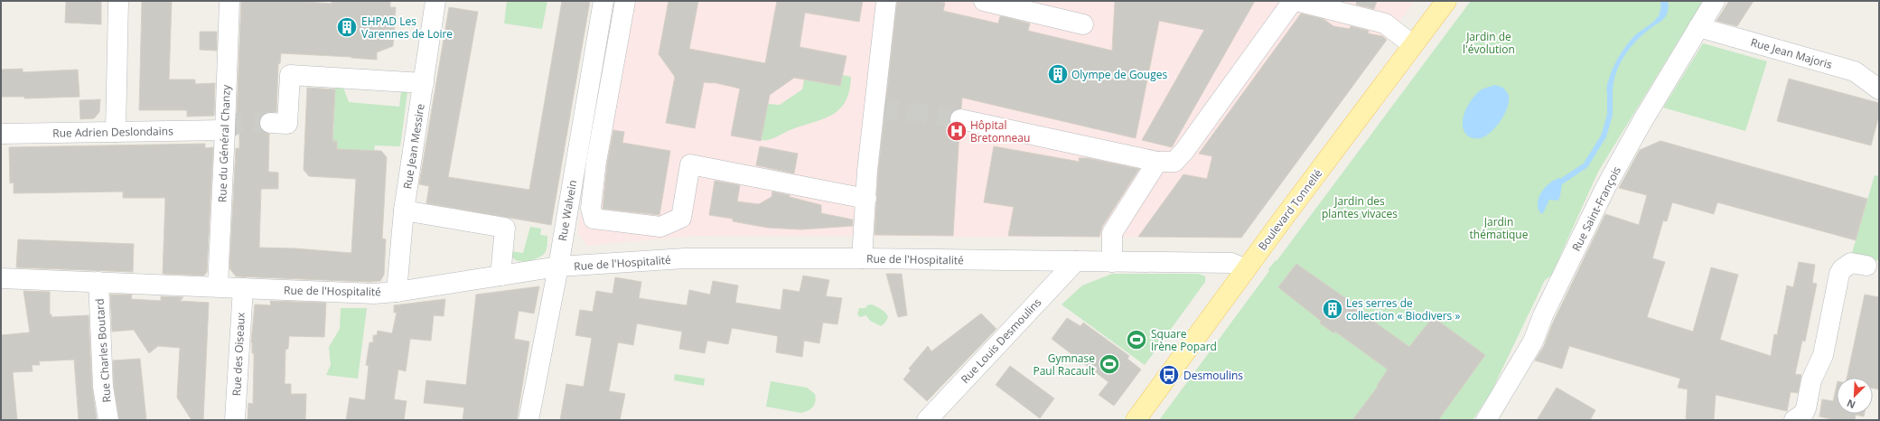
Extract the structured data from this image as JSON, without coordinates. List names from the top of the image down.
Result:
{
  "streets": {
    "main road": ["Boulevard Tonnellé"],
    "street": [
      "Rue Jean Majoris",
      "Rue Adrien Deslondains",
      "Rue du Général Chanzy",
      "Rue Jean Messire",
      "Rue Saint-François",
      "Rue Walvein",
      "Rue de l'Hospitalité",
      "Rue Louis Desmoulins",
      "Rue Charles Boutard",
      "Rue des Oiseaux"
    ]
  },
  "crossings": [
    ["Rue Jean Majoris", "Rue Saint-François"],
    ["Rue Adrien Deslondains", "Rue du Général Chanzy"],
    ["Rue du Général Chanzy", "Rue de l'Hospitalité"],
    ["Rue Jean Messire", "Rue de l'Hospitalité"],
    ["Boulevard Tonnellé", "Rue de l'Hospitalité"],
    ["Rue Walvein", "Rue de l'Hospitalité"],
    ["Rue de l'Hospitalité", "Rue Louis Desmoulins"],
    ["Rue de l'Hospitalité", "Rue Charles Boutard"],
    ["Rue de l'Hospitalité", "Rue des Oiseaux"]
  ],
  "parks": ["Jardin de l'évolution", "Jardin des plantes vivaces", "Jardin thématique"],
  "places": {
    "building": ["EHPAD Les Varennes de Loire", "Olympe de Gouges", "Les serres de collection « Biodivers »"],
    "hospital": ["Hôpital Bretonneau"],
    "sports": ["Square Irène Popard", "Gymnase Paul Racault"],
    "bus stop": ["Desmoulins"]
  },
  "north": "bottom left"
}
